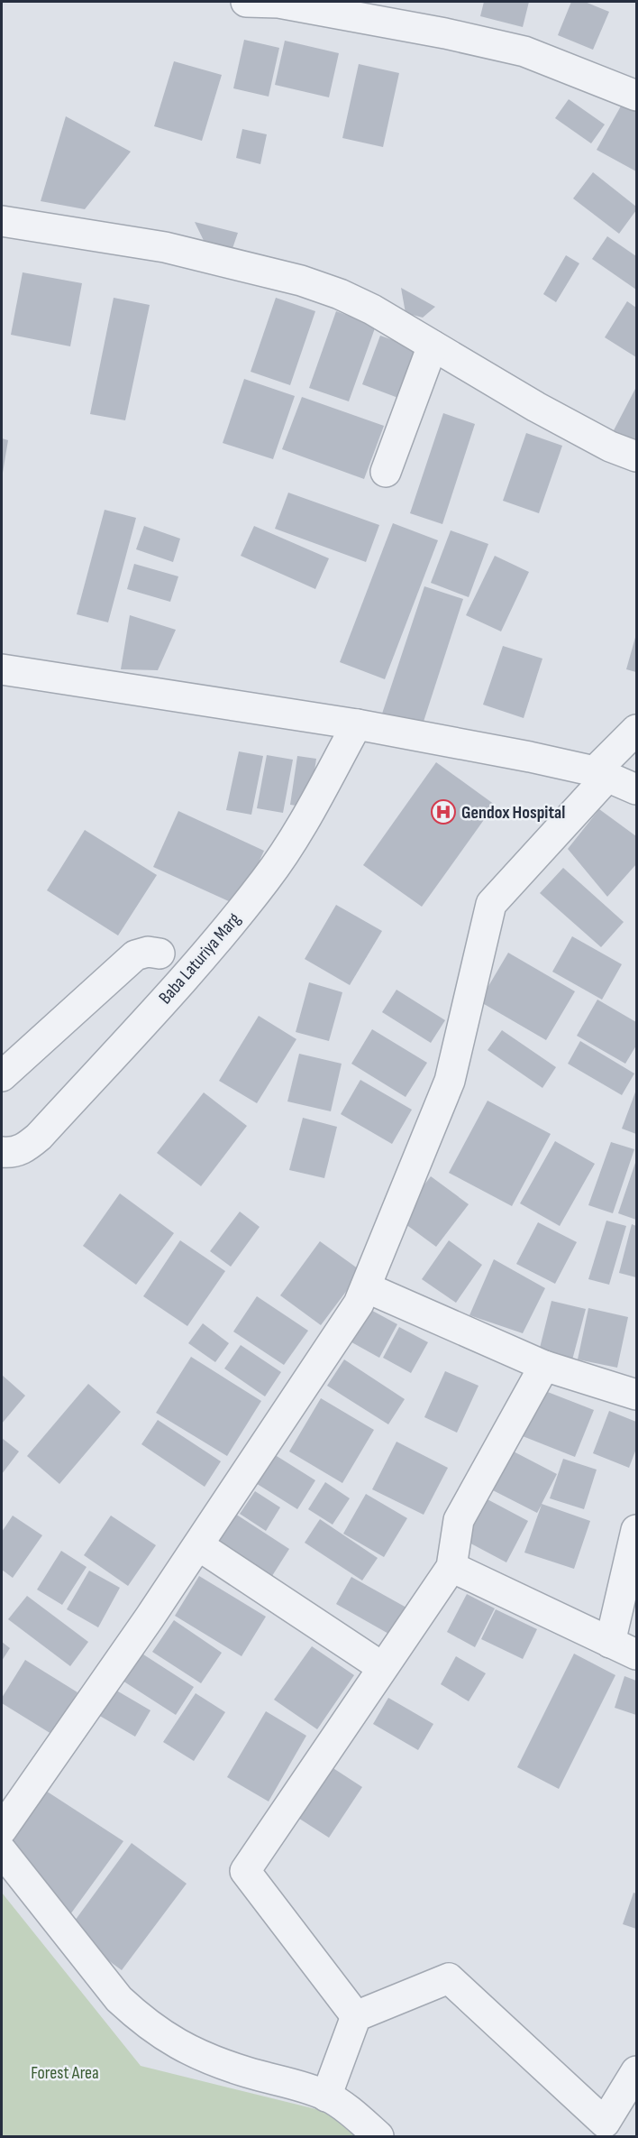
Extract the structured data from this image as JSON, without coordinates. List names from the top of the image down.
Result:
{
  "streets": {
    "street": ["Baba Laturiya Marg"]
  },
  "parks": ["Forest Area"],
  "places": {
    "hospital": ["Gendox Hospital"]
  }
}
